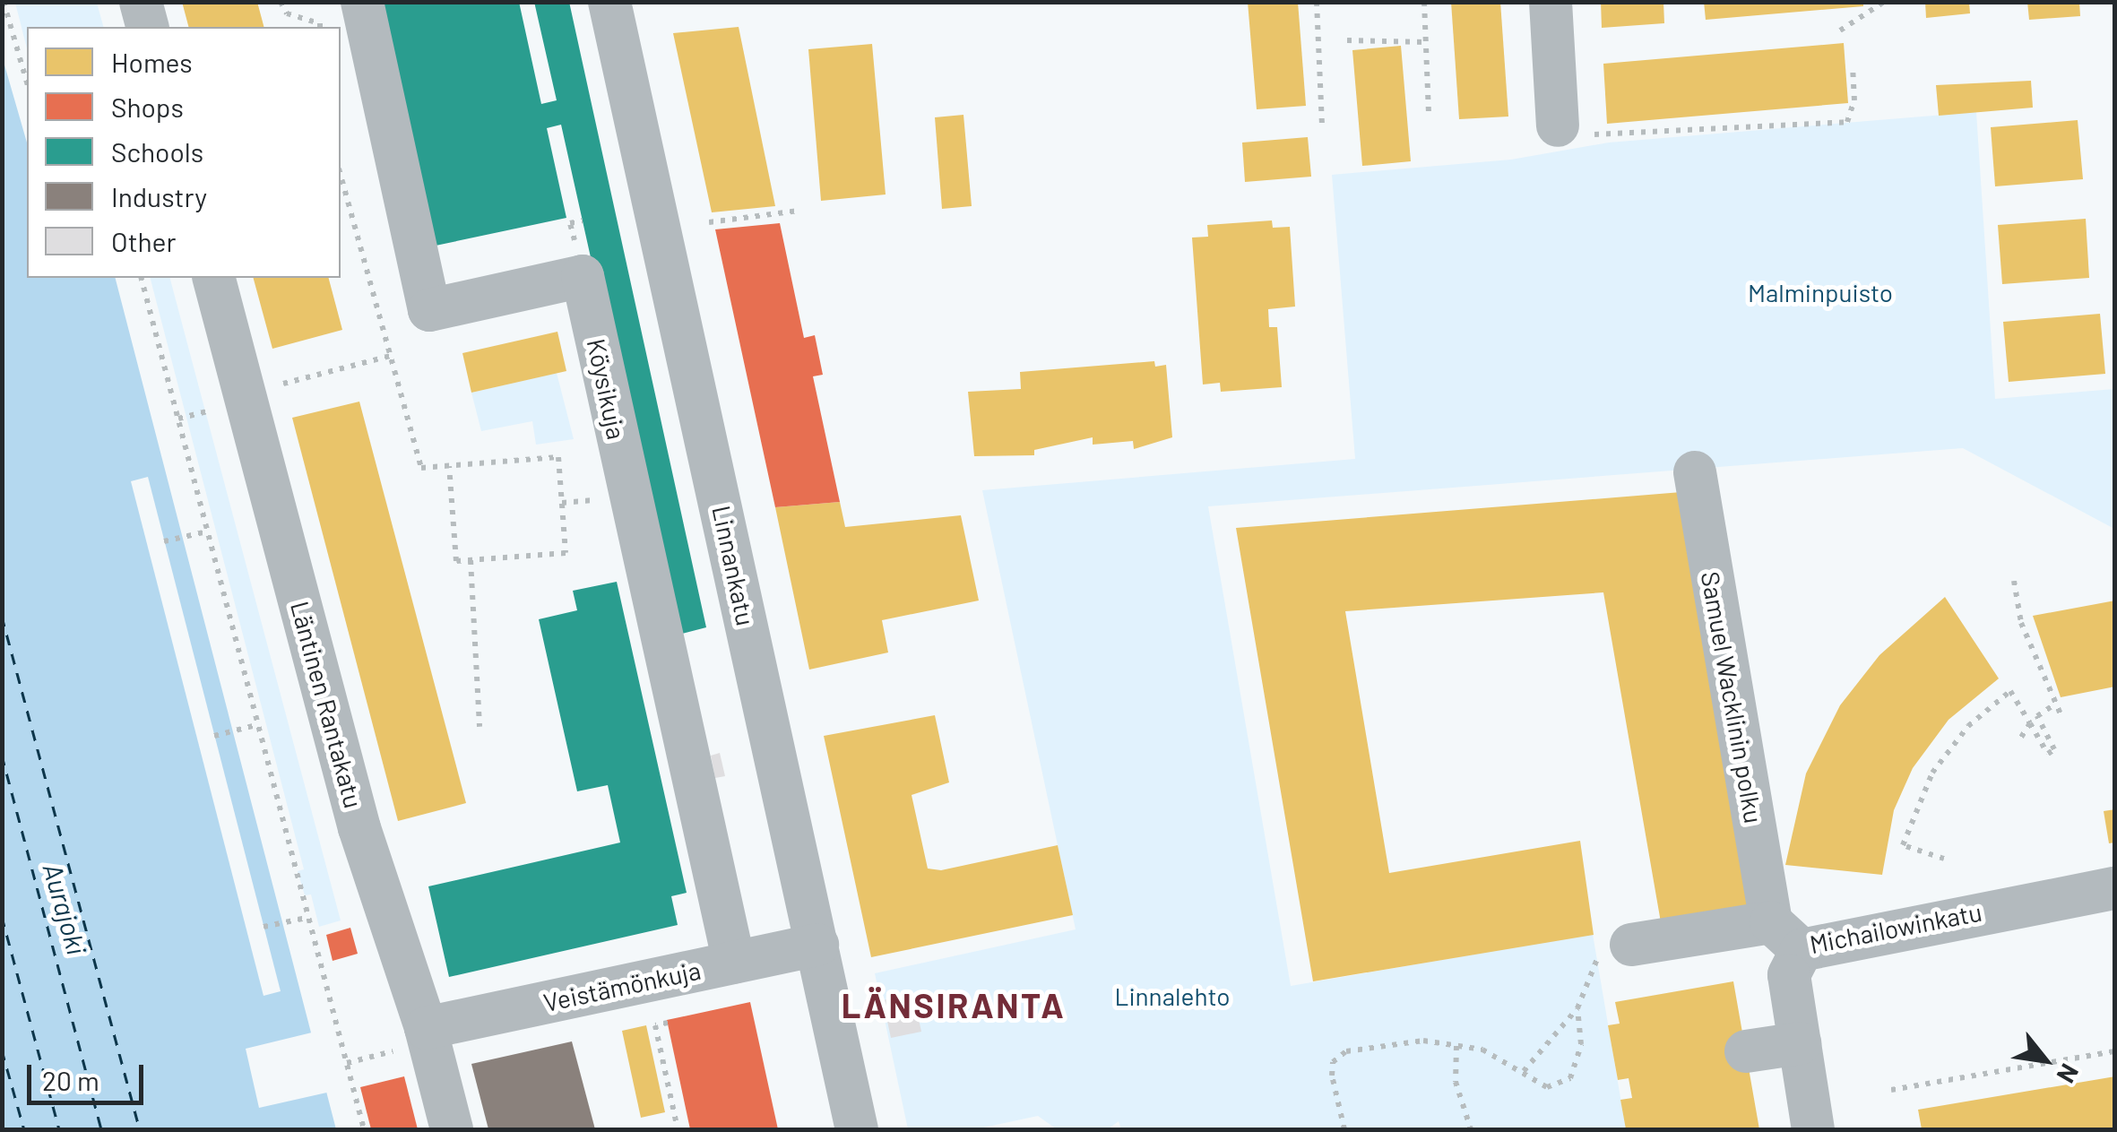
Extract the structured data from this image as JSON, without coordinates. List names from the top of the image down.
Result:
{
  "streets": {
    "street": [
      "Köysikuja",
      "Linnankatu",
      "Samuel Wacklinin polku",
      "Läntinen Rantakatu",
      "Michailowinkatu",
      "Veistämönkuja"
    ]
  },
  "crossings": [
    ["Köysikuja", "Veistämönkuja"],
    ["Linnankatu", "Veistämönkuja"],
    ["Samuel Wacklinin polku", "Michailowinkatu"],
    ["Läntinen Rantakatu", "Veistämönkuja"]
  ],
  "districts": ["LÄNSIRANTA"],
  "water": ["Aurajoki"],
  "parks": ["Malminpuisto", "Linnalehto"],
  "legend": [
    "Homes",
    "Shops",
    "Schools",
    "Industry",
    "Other"
  ],
  "scale_bar": "20 m",
  "north": "bottom right"
}
